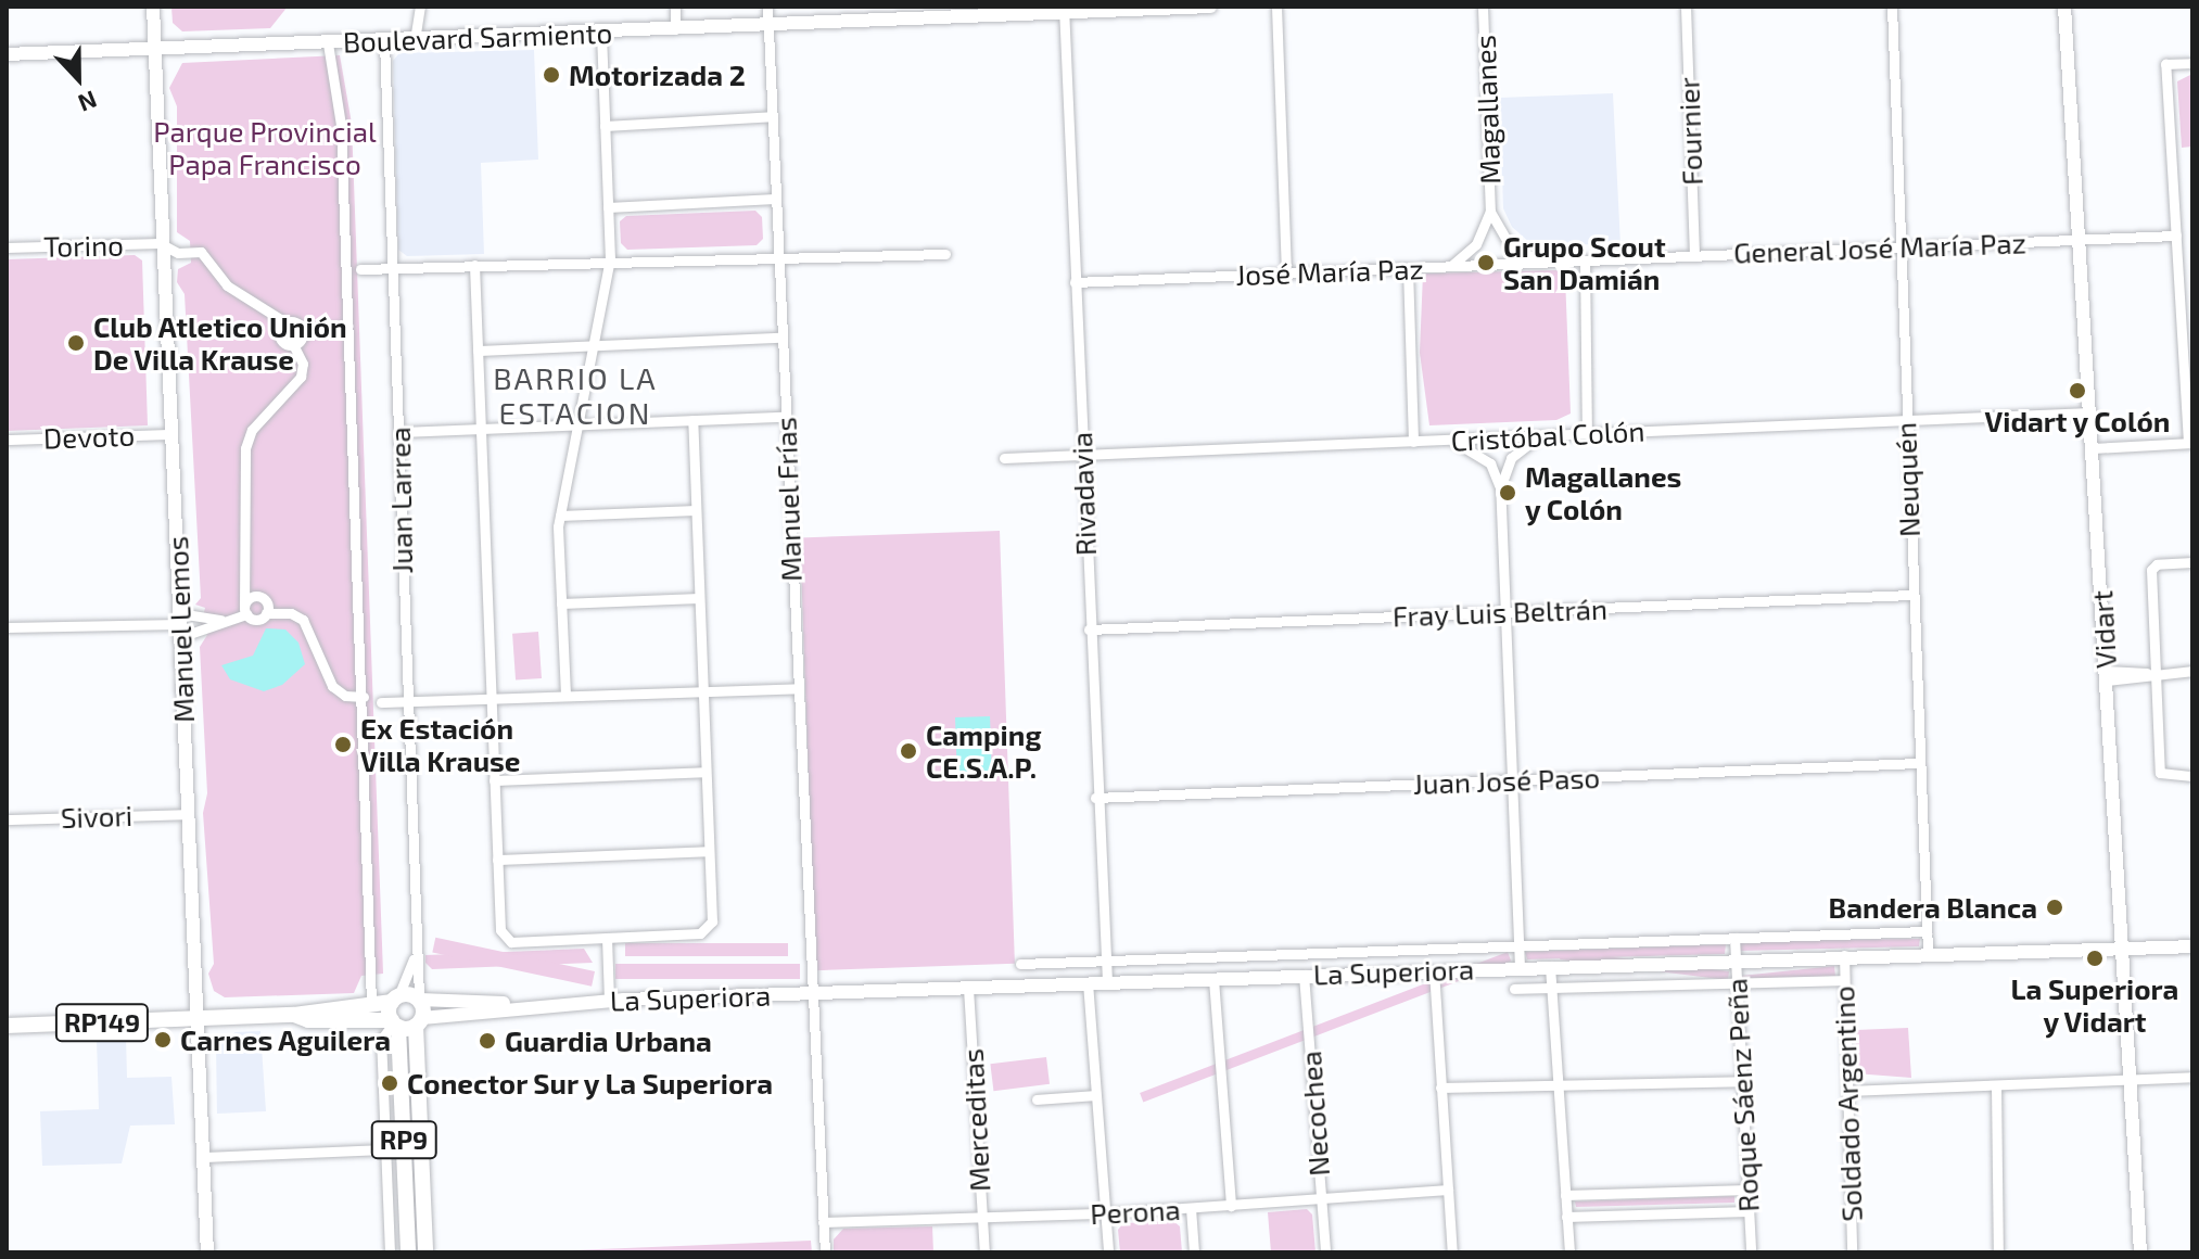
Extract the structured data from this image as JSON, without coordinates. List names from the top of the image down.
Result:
{
  "streets": {
    "main road": [
      "Boulevard Sarmiento",
      "Manuel Lemos",
      "Vidart",
      "La Superiora",
      "RP149",
      "RP9"
    ],
    "street": [
      "Magallanes",
      "Fournier",
      "Torino",
      "General José María Paz",
      "José María Paz",
      "Cristóbal Colón",
      "Devoto",
      "Neuquén",
      "Rivadavia",
      "Manuel Frías",
      "Juan Larrea",
      "Fray Luis Beltrán",
      "Juan José Paso",
      "Sivori",
      "Roque Sáenz Peña",
      "Soldado Argentino",
      "Necochea",
      "Merceditas",
      "Perona"
    ]
  },
  "crossings": [
    ["Boulevard Sarmiento", "Rivadavia"],
    ["Boulevard Sarmiento", "Manuel Frías"],
    ["Boulevard Sarmiento", "Juan Larrea"],
    ["Boulevard Sarmiento", "Manuel Lemos"],
    ["Fournier", "General José María Paz"],
    ["Torino", "Manuel Lemos"],
    ["General José María Paz", "José María Paz"],
    ["General José María Paz", "Neuquén"],
    ["General José María Paz", "Vidart"],
    ["José María Paz", "Rivadavia"],
    ["Cristóbal Colón", "Neuquén"],
    ["Cristóbal Colón", "Rivadavia"],
    ["Cristóbal Colón", "Vidart"],
    ["Devoto", "Manuel Lemos"],
    ["Neuquén", "Fray Luis Beltrán"],
    ["Neuquén", "Juan José Paso"],
    ["Neuquén", "La Superiora"],
    ["Rivadavia", "Fray Luis Beltrán"],
    ["Rivadavia", "Juan José Paso"],
    ["Rivadavia", "La Superiora"],
    ["Manuel Frías", "La Superiora"],
    ["Manuel Frías", "Perona"],
    ["Juan Larrea", "La Superiora"],
    ["Manuel Lemos", "Sivori"],
    ["Manuel Lemos", "La Superiora"],
    ["Vidart", "La Superiora"],
    ["La Superiora", "Roque Sáenz Peña"],
    ["La Superiora", "Soldado Argentino"],
    ["La Superiora", "Necochea"],
    ["La Superiora", "Merceditas"],
    ["La Superiora", "RP9"],
    ["Necochea", "Perona"],
    ["Merceditas", "Perona"]
  ],
  "districts": ["BARRIO LA ESTACION"],
  "parks": ["Parque Provincial Papa Francisco"],
  "places": [
    "Motorizada 2",
    "Grupo Scout San Damián",
    "Club Atletico Unión De Villa Krause",
    "Vidart y Colón",
    "Magallanes y Colón",
    "Ex Estación Villa Krause",
    "Camping CE.S.A.P.",
    "Bandera Blanca",
    "La Superiora y Vidart",
    "Carnes Aguilera",
    "Guardia Urbana",
    "Conector Sur y La Superiora"
  ],
  "north": "bottom"
}
